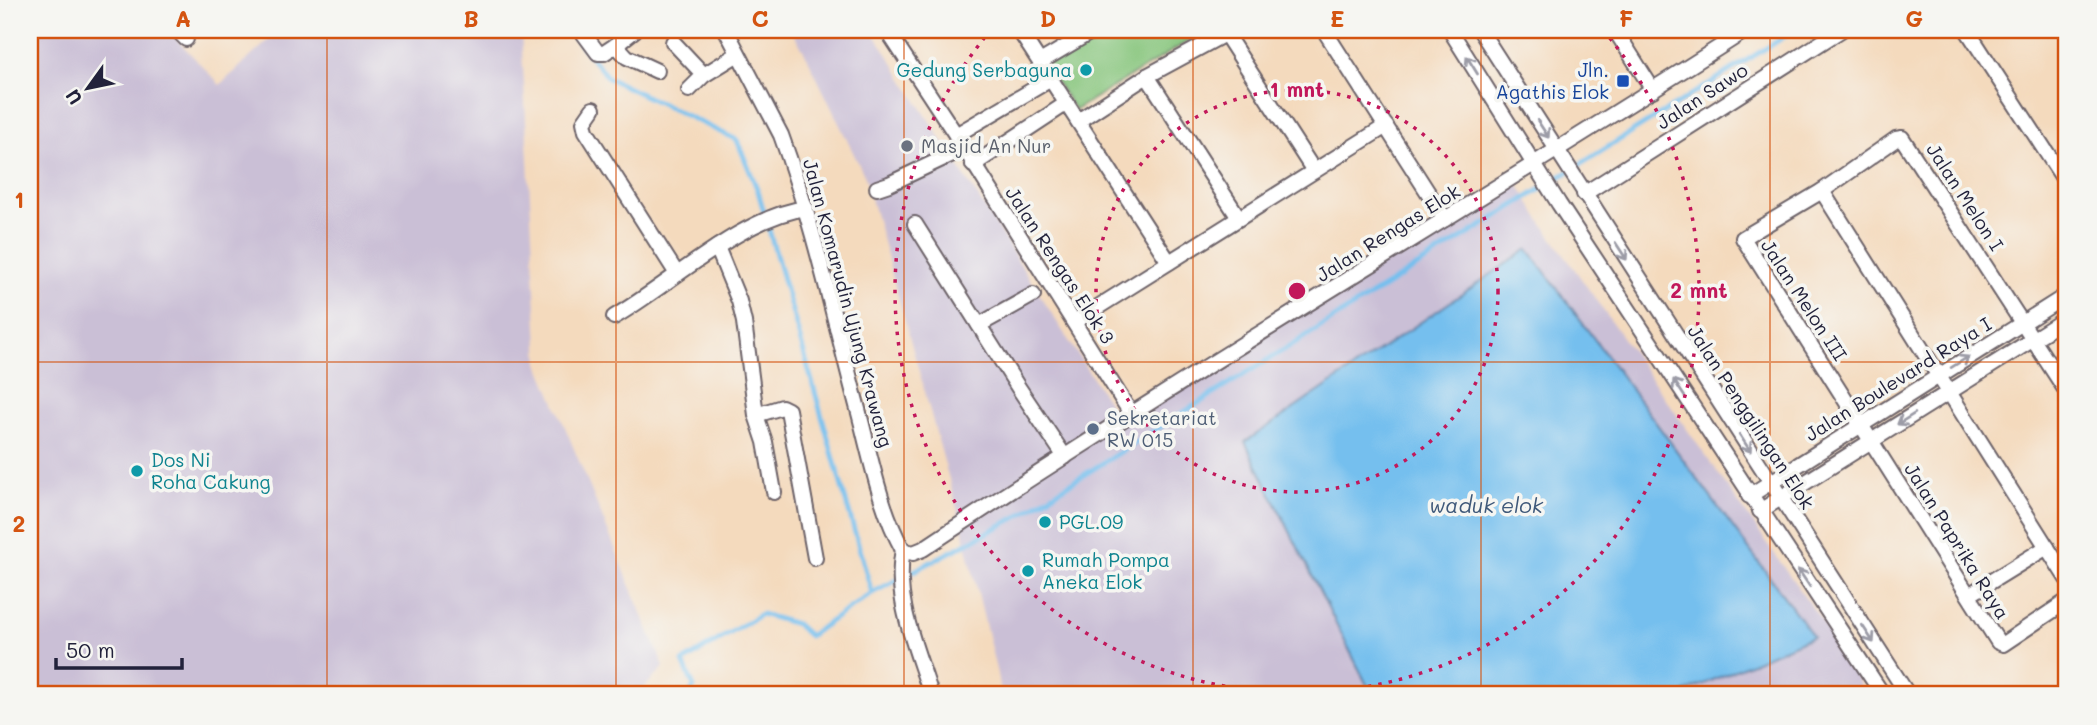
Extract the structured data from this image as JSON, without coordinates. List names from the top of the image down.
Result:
{
  "streets": {
    "street": [
      "Jalan Sawo",
      "Jalan Melon I",
      "Jalan Rengas Elok",
      "Jalan Rengas Elok 3",
      "Jalan Melon III",
      "Jalan Komarudin Ujung Krawang",
      "Jalan Boulevard Raya I",
      "Jalan Penggilingan Elok",
      "Jalan Paprika Raya"
    ]
  },
  "crossings": [
    ["Jalan Sawo", "Jalan Penggilingan Elok"],
    ["Jalan Melon I", "Jalan Melon III"],
    ["Jalan Melon I", "Jalan Boulevard Raya I"],
    ["Jalan Rengas Elok", "Jalan Rengas Elok 3"],
    ["Jalan Rengas Elok", "Jalan Komarudin Ujung Krawang"],
    ["Jalan Rengas Elok", "Jalan Penggilingan Elok"],
    ["Jalan Melon III", "Jalan Boulevard Raya I"],
    ["Jalan Melon III", "Jalan Paprika Raya"],
    ["Jalan Boulevard Raya I", "Jalan Penggilingan Elok"],
    ["Jalan Boulevard Raya I", "Jalan Paprika Raya"]
  ],
  "water": ["waduk elok"],
  "places": {
    "other": [
      "Gedung Serbaguna",
      "Masjid An Nur",
      "Sekretariat RW 015",
      "Dos Ni Roha Cakung",
      "PGL.09",
      "Rumah Pompa Aneka Elok"
    ],
    "transit": ["Jln. Agathis Elok"]
  },
  "scale_bar": "50 m",
  "north": "bottom left",
  "grid": {
    "columns": [
      "A",
      "B",
      "C",
      "D",
      "E",
      "F",
      "G"
    ],
    "rows": ["1", "2"]
  },
  "rings": ["1 mnt", "2 mnt"]
}
